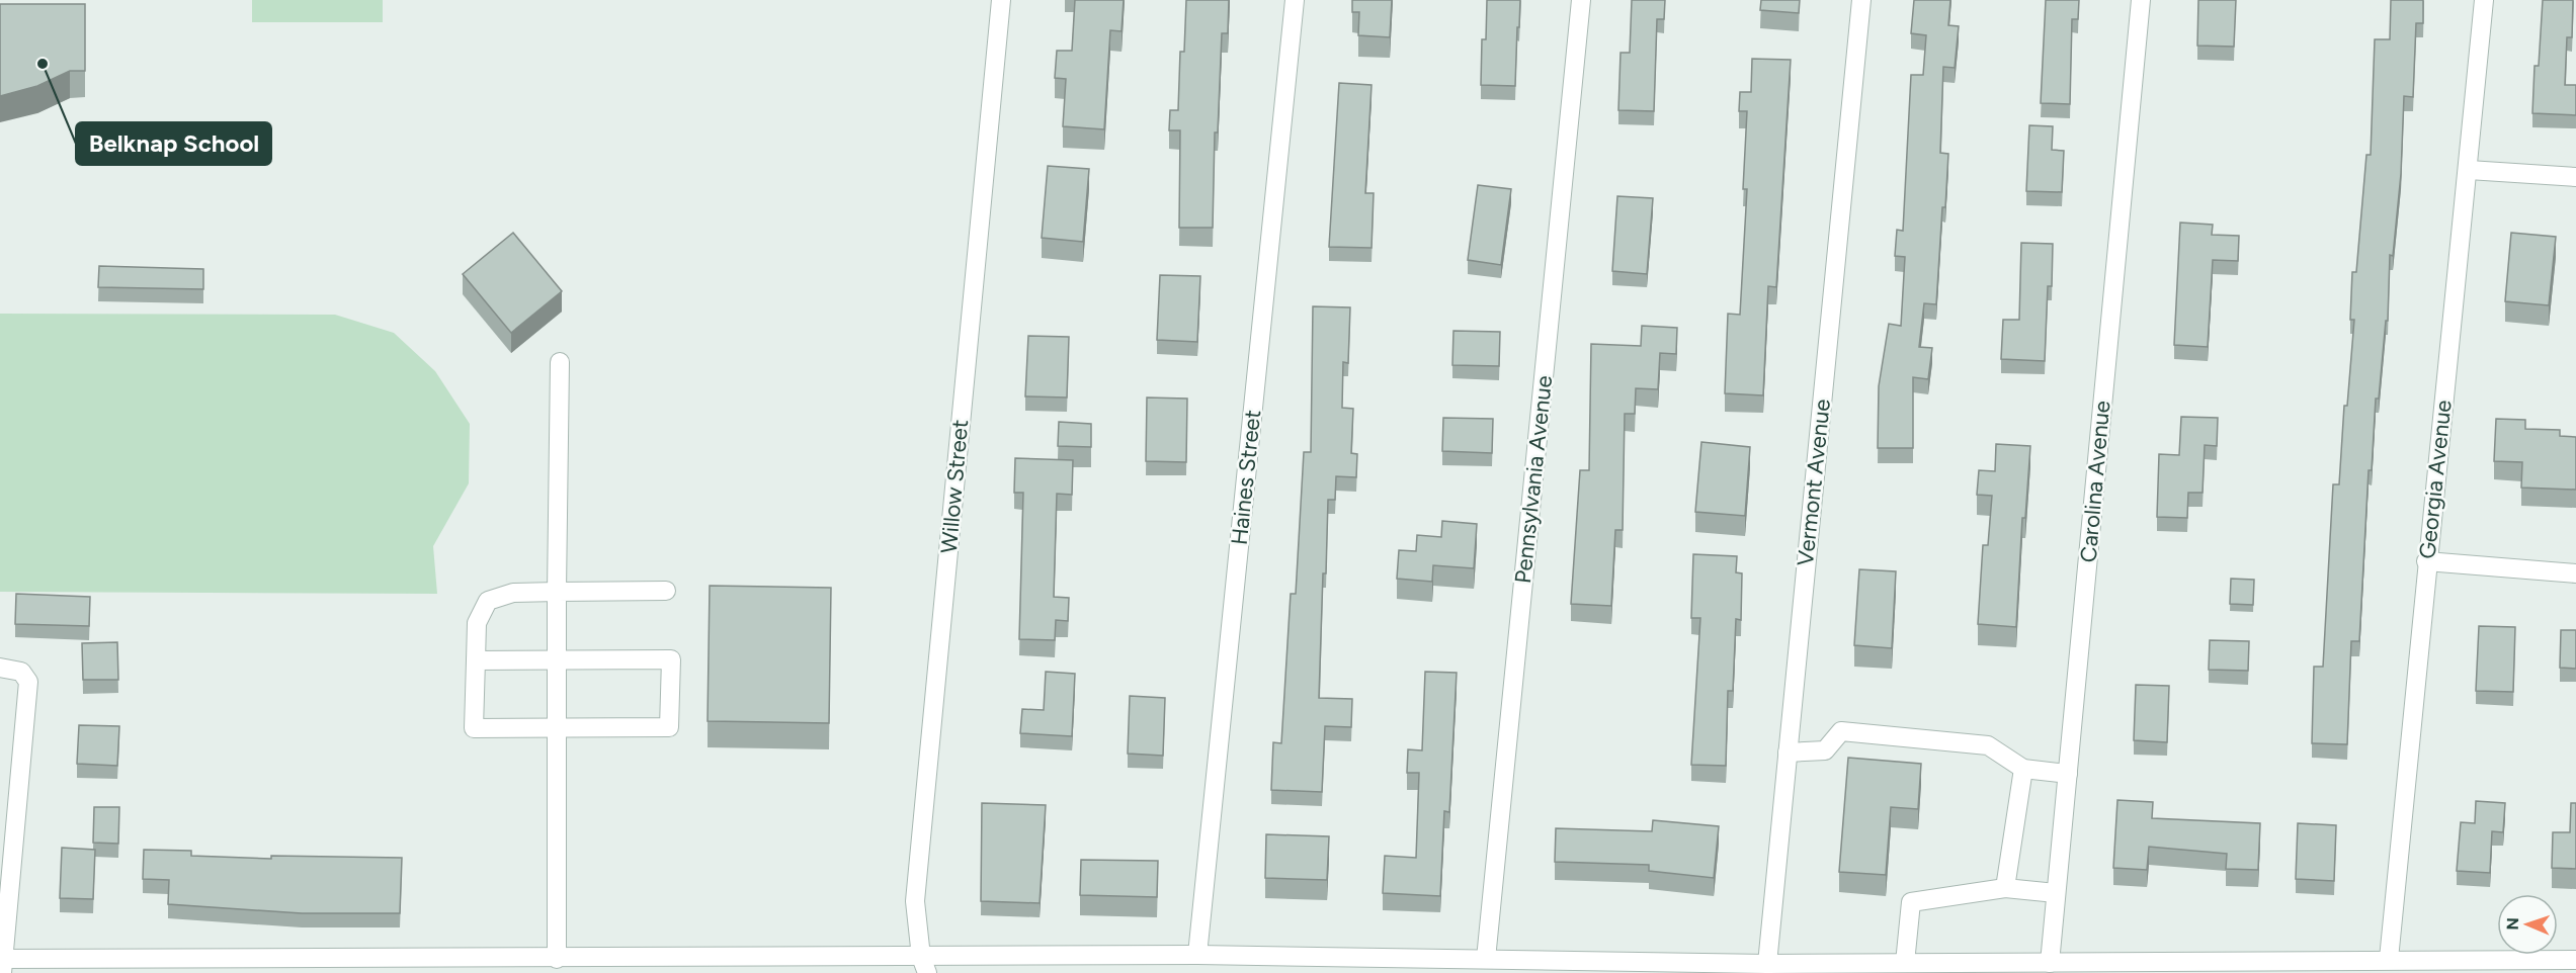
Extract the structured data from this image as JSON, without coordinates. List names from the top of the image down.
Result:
{
  "streets": {
    "street": [
      "Haines Street",
      "Pennsylvania Avenue",
      "Georgia Avenue",
      "Carolina Avenue",
      "Vermont Avenue",
      "Willow Street"
    ]
  },
  "places": ["Belknap School"],
  "north": "left"
}
